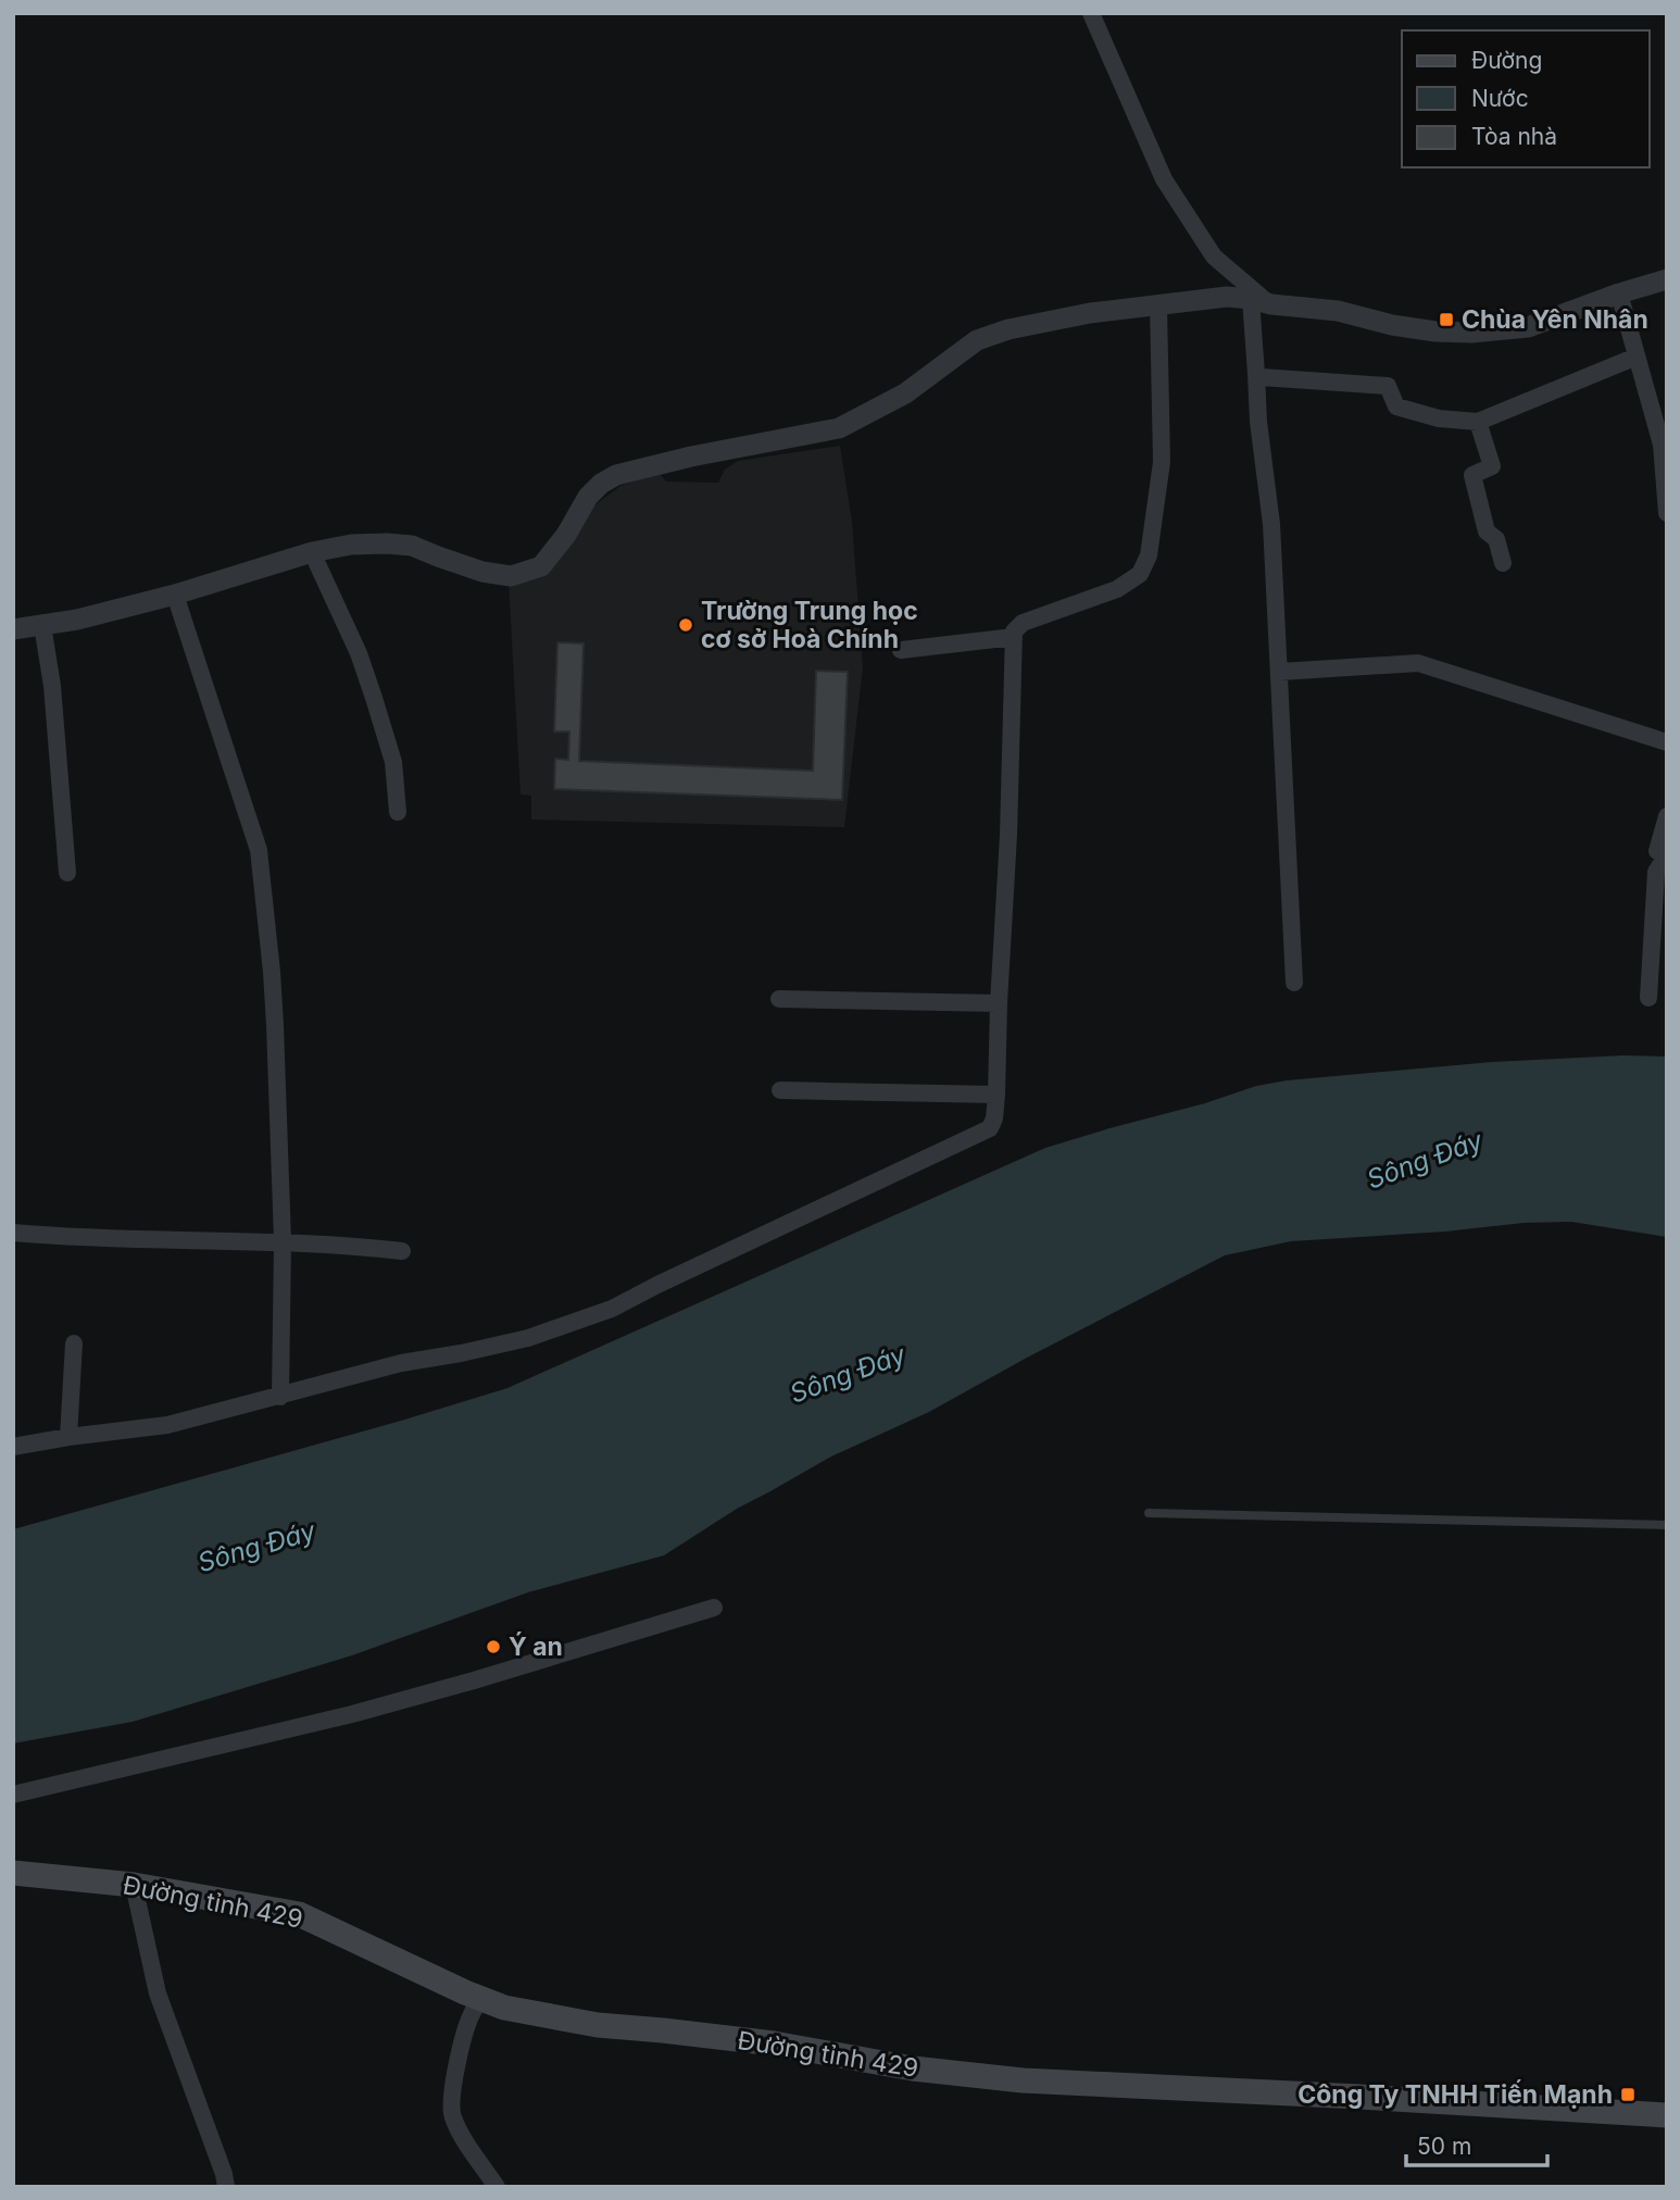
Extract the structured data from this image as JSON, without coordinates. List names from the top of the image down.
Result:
{
  "streets": {
    "main road": ["Đường tỉnh 429"]
  },
  "water": ["Sông Đáy"],
  "places": {
    "transit": ["Chùa Yên Nhân", "Công Ty TNHH Tiến Mạnh"],
    "other": ["Trường Trung học cơ sở Hoà Chính", "Ý an"]
  },
  "legend": ["Đường", "Nước", "Tòa nhà"],
  "scale_bar": "50 m"
}
